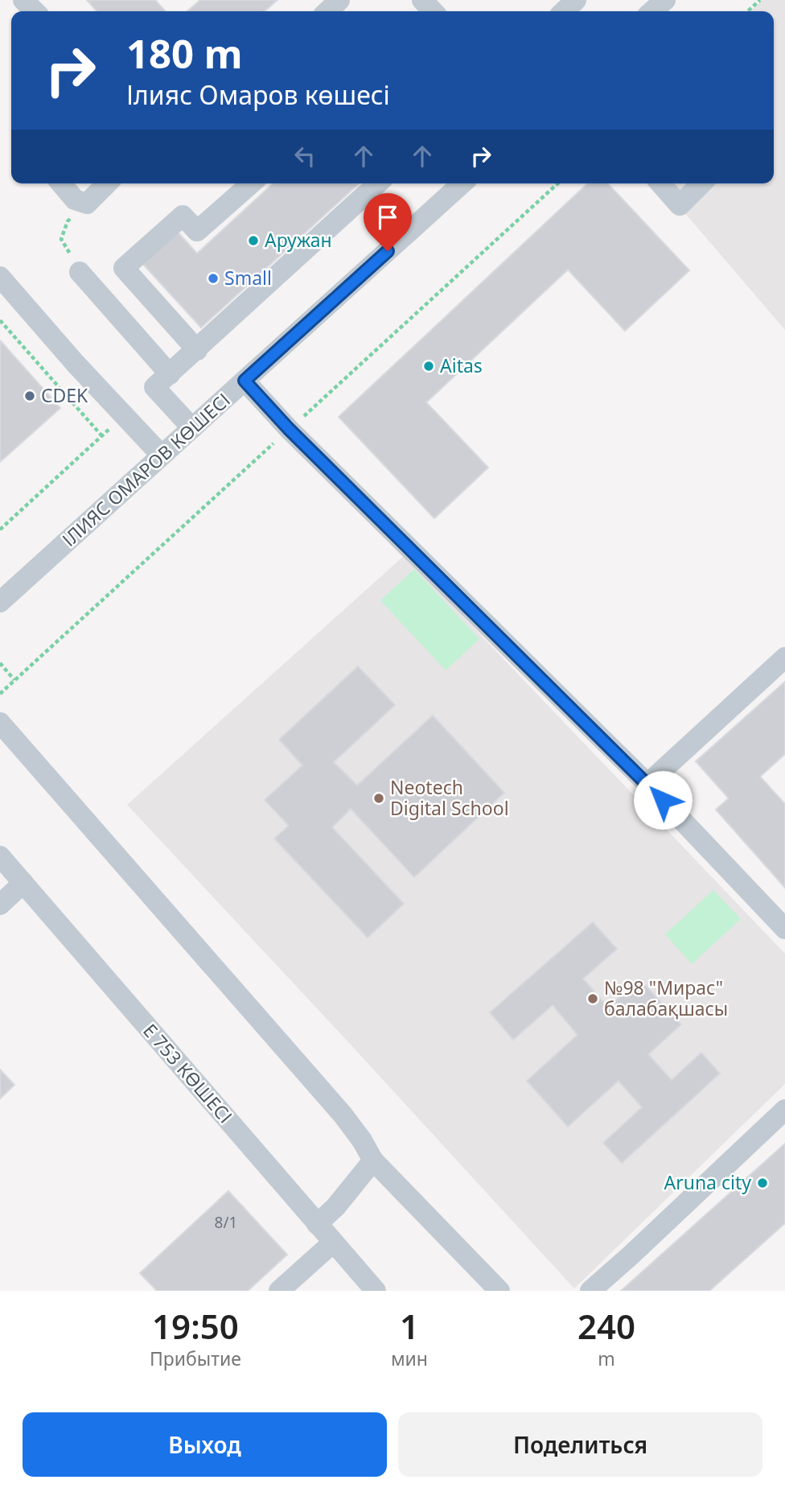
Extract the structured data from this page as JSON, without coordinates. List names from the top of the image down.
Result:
{
  "streets": {
    "street": ["ІЛИЯС ОМАРОВ КӨШЕСІ", "Е 753 КӨШЕСІ"]
  },
  "places": [
    "Аружан",
    "Small",
    "Aitas",
    "CDEK",
    "Neotech Digital School",
    "№98 \"Мирас\" балабақшасы",
    "Aruna city"
  ],
  "house_numbers": ["8/1"],
  "page": {
    "turn": ["180 m", "Ілияс Омаров көшесі"],
    "eta": [
      "19:50",
      "Прибытие",
      "1",
      "мин",
      "240",
      "m"
    ],
    "buttons": ["Выход", "Поделиться"]
  }
}
